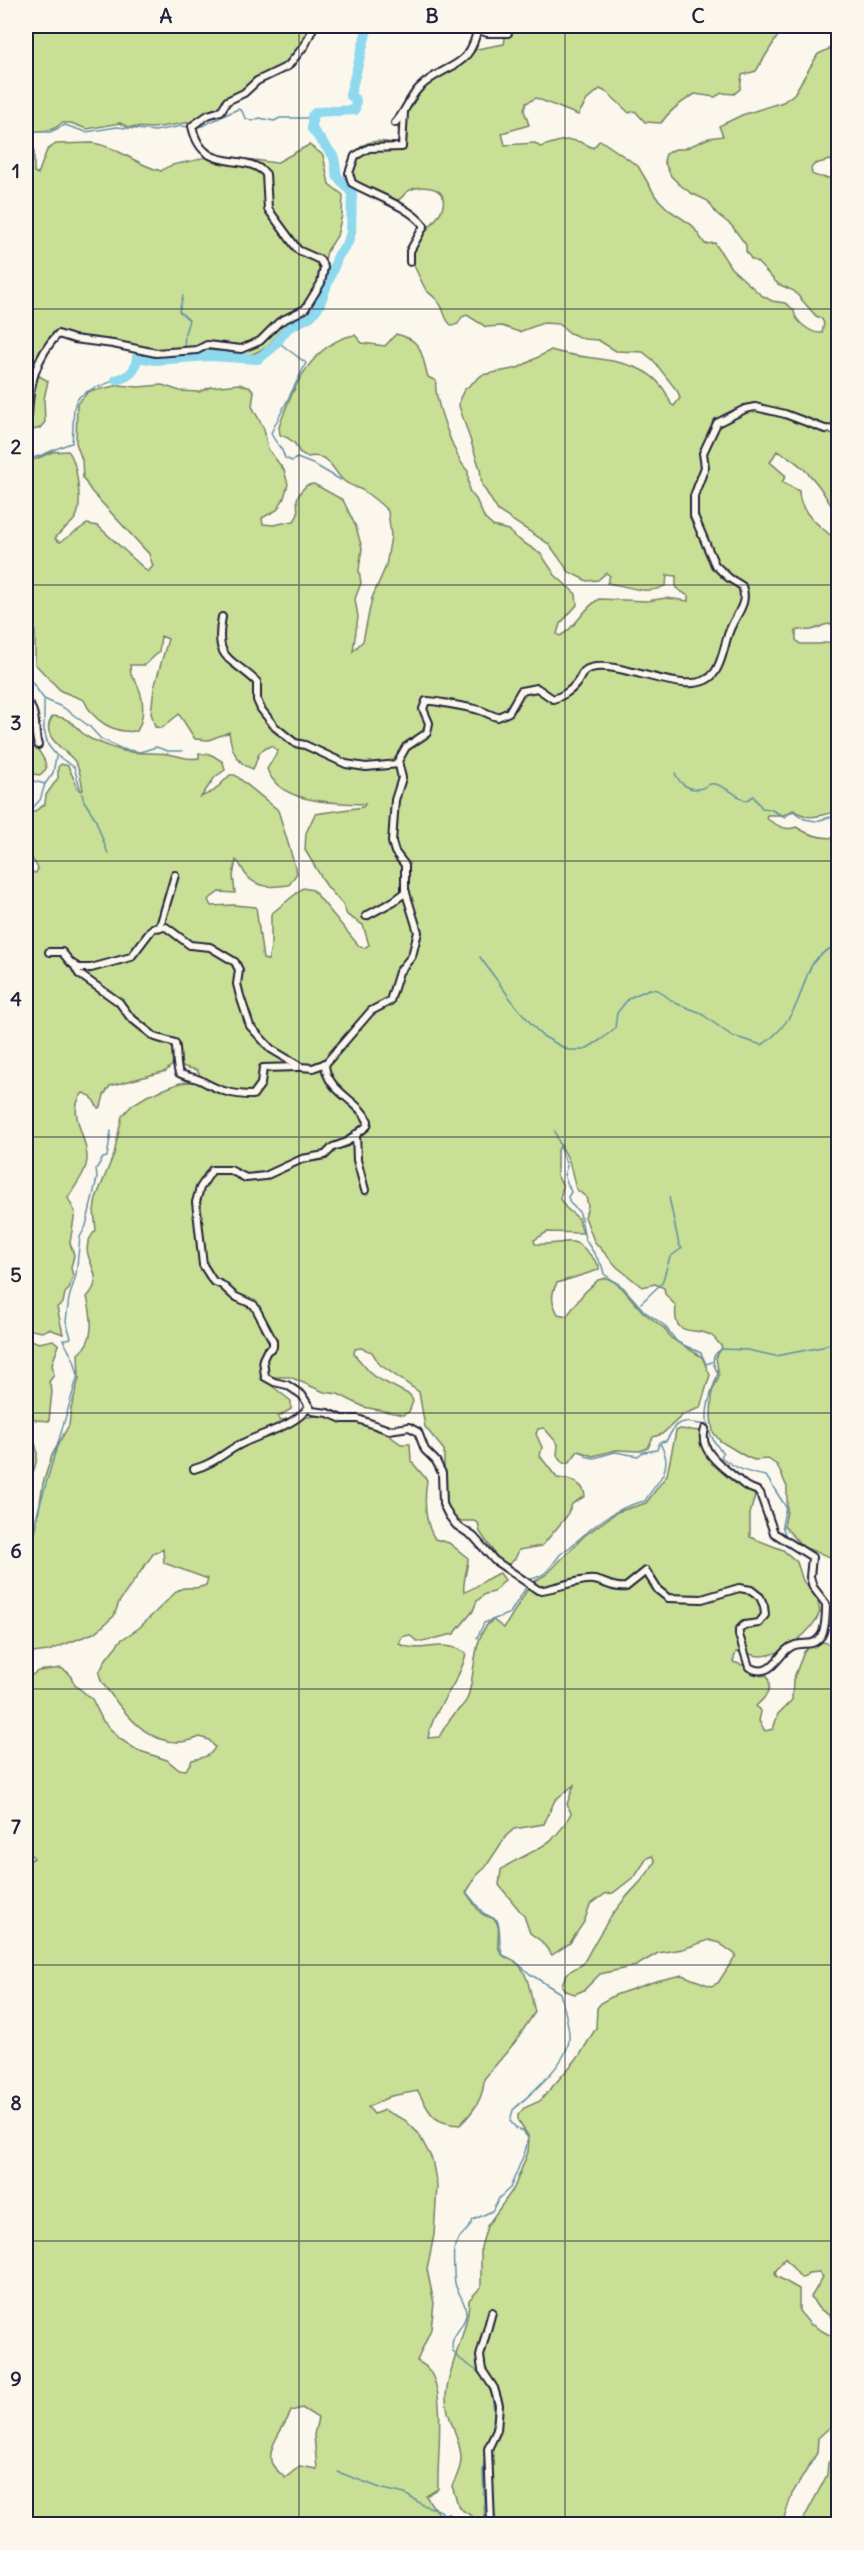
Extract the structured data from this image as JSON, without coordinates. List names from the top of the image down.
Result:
{
  "grid": {
    "columns": ["A", "B", "C"],
    "rows": [
      "1",
      "2",
      "3",
      "4",
      "5",
      "6",
      "7",
      "8",
      "9"
    ]
  }
}
